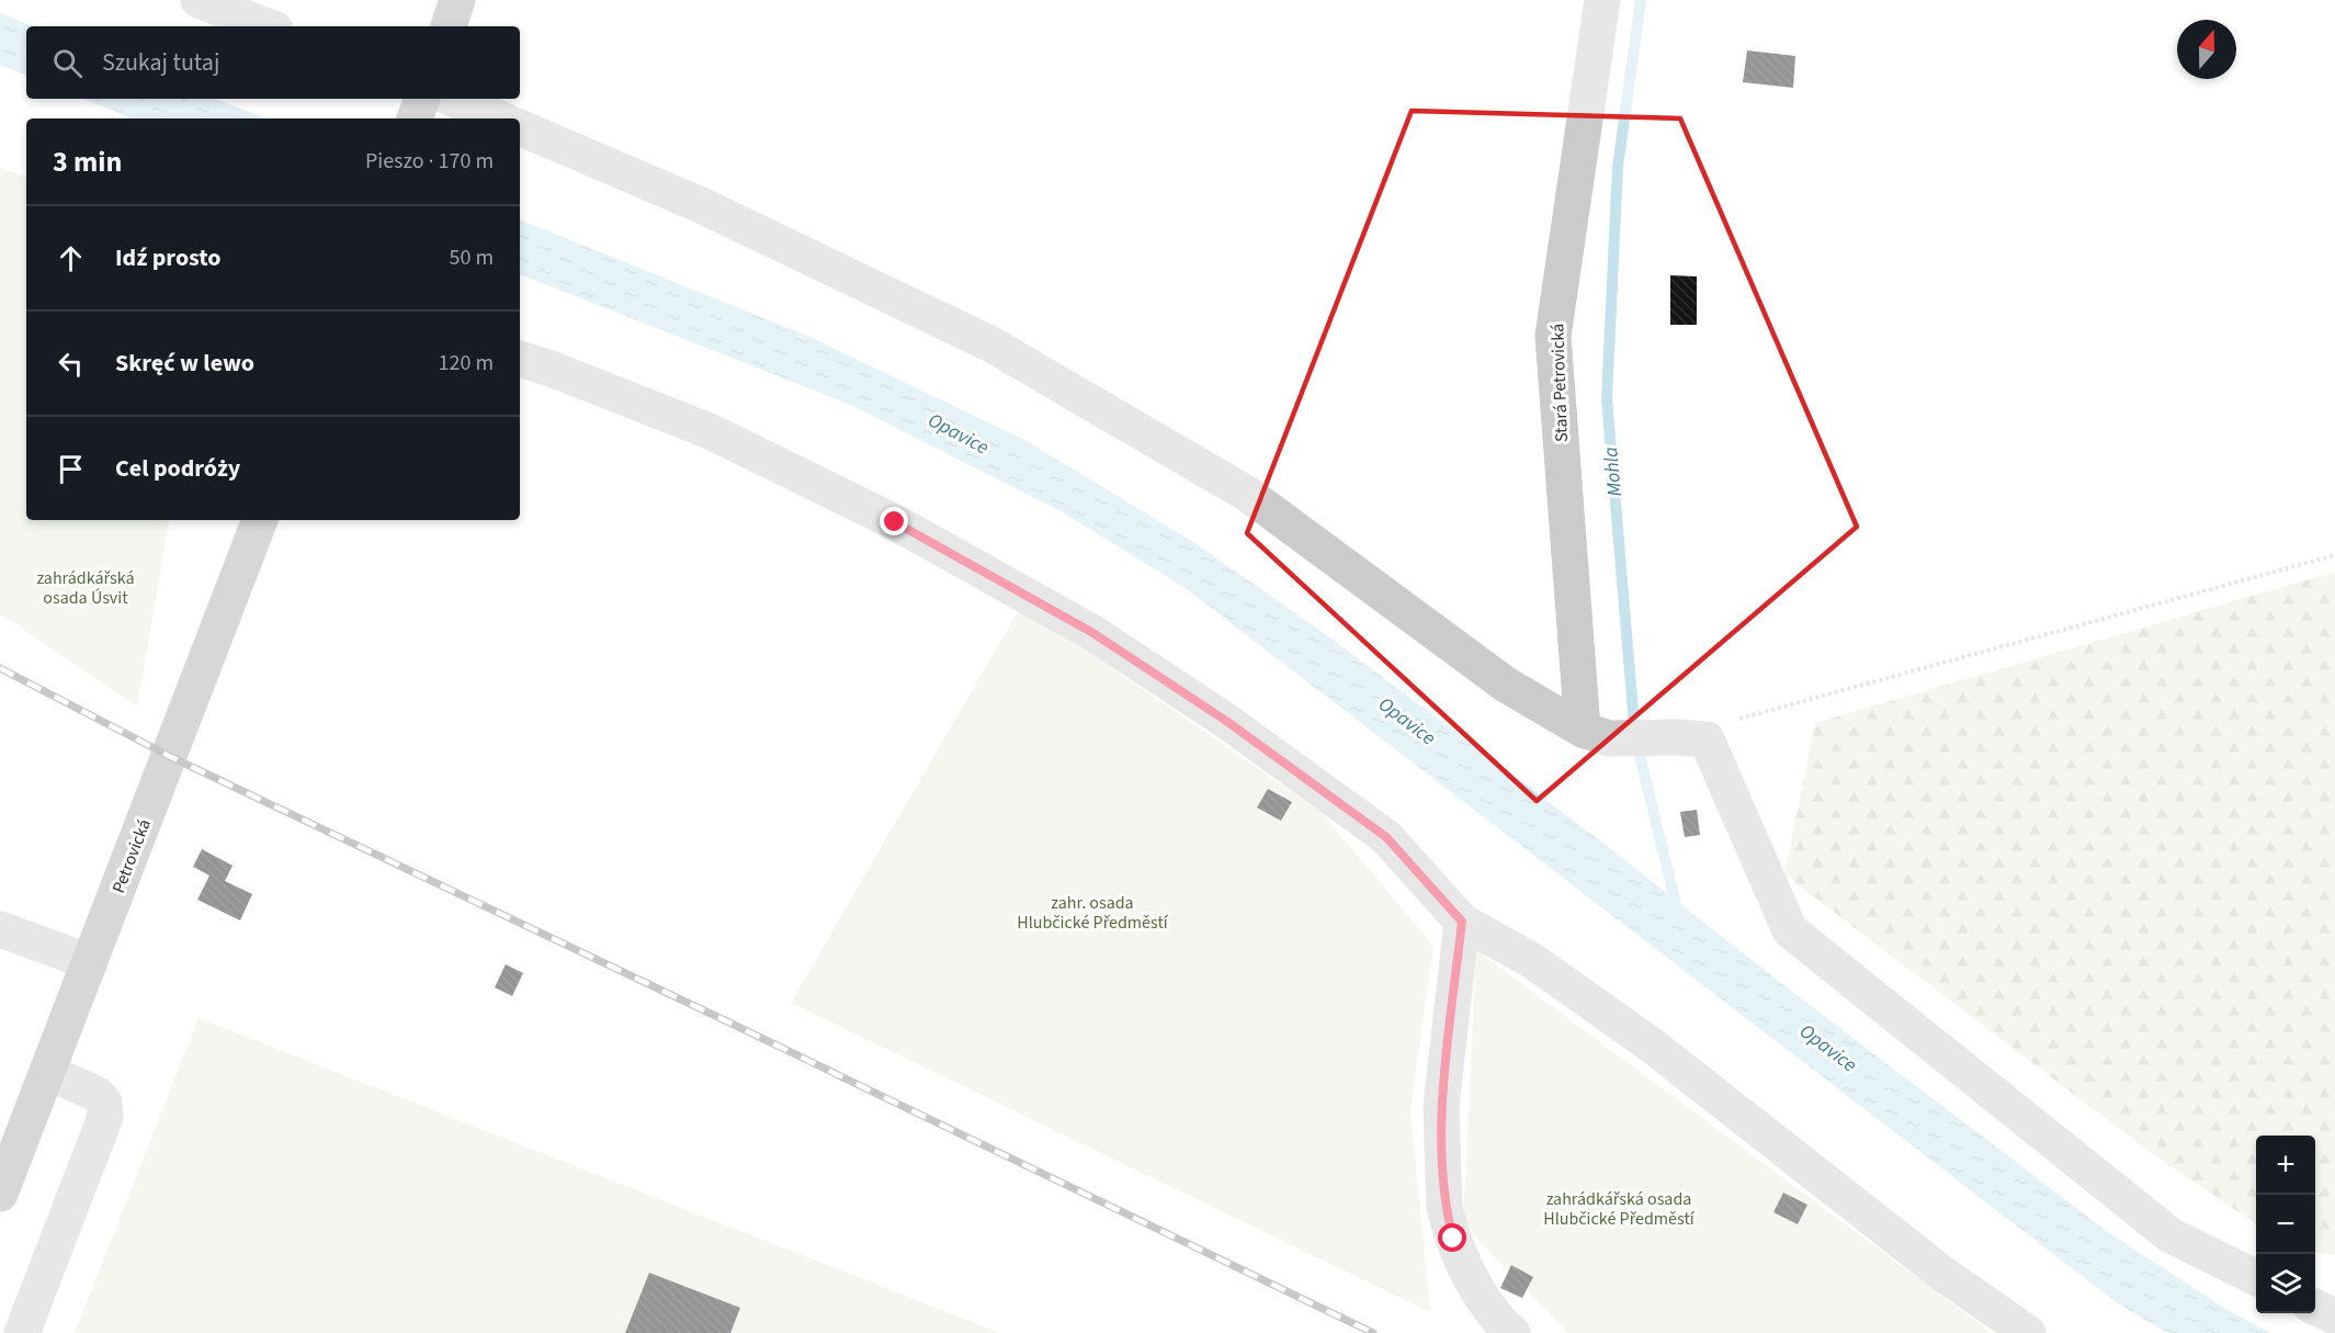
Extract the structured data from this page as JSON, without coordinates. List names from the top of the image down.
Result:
{
  "streets": {
    "main road": ["Petrovická"],
    "street": ["Stará Petrovická"]
  },
  "water": ["Opavice", "Mohla"],
  "parks": ["zahrádkářská osada Úsvit", "zahr. osada Hlubčické Předměstí", "zahrádkářská osada Hlubčické Předměstí"],
  "north": "top",
  "page": {
    "search": "Szukaj tutaj",
    "heading": ["3 min", "Pieszo · 170 m"],
    "list": [
      ["Idź prosto", "50 m"],
      ["Skręć w lewo", "120 m"],
      "Cel podróży"
    ],
    "map_buttons": ["+", "−"]
  }
}
